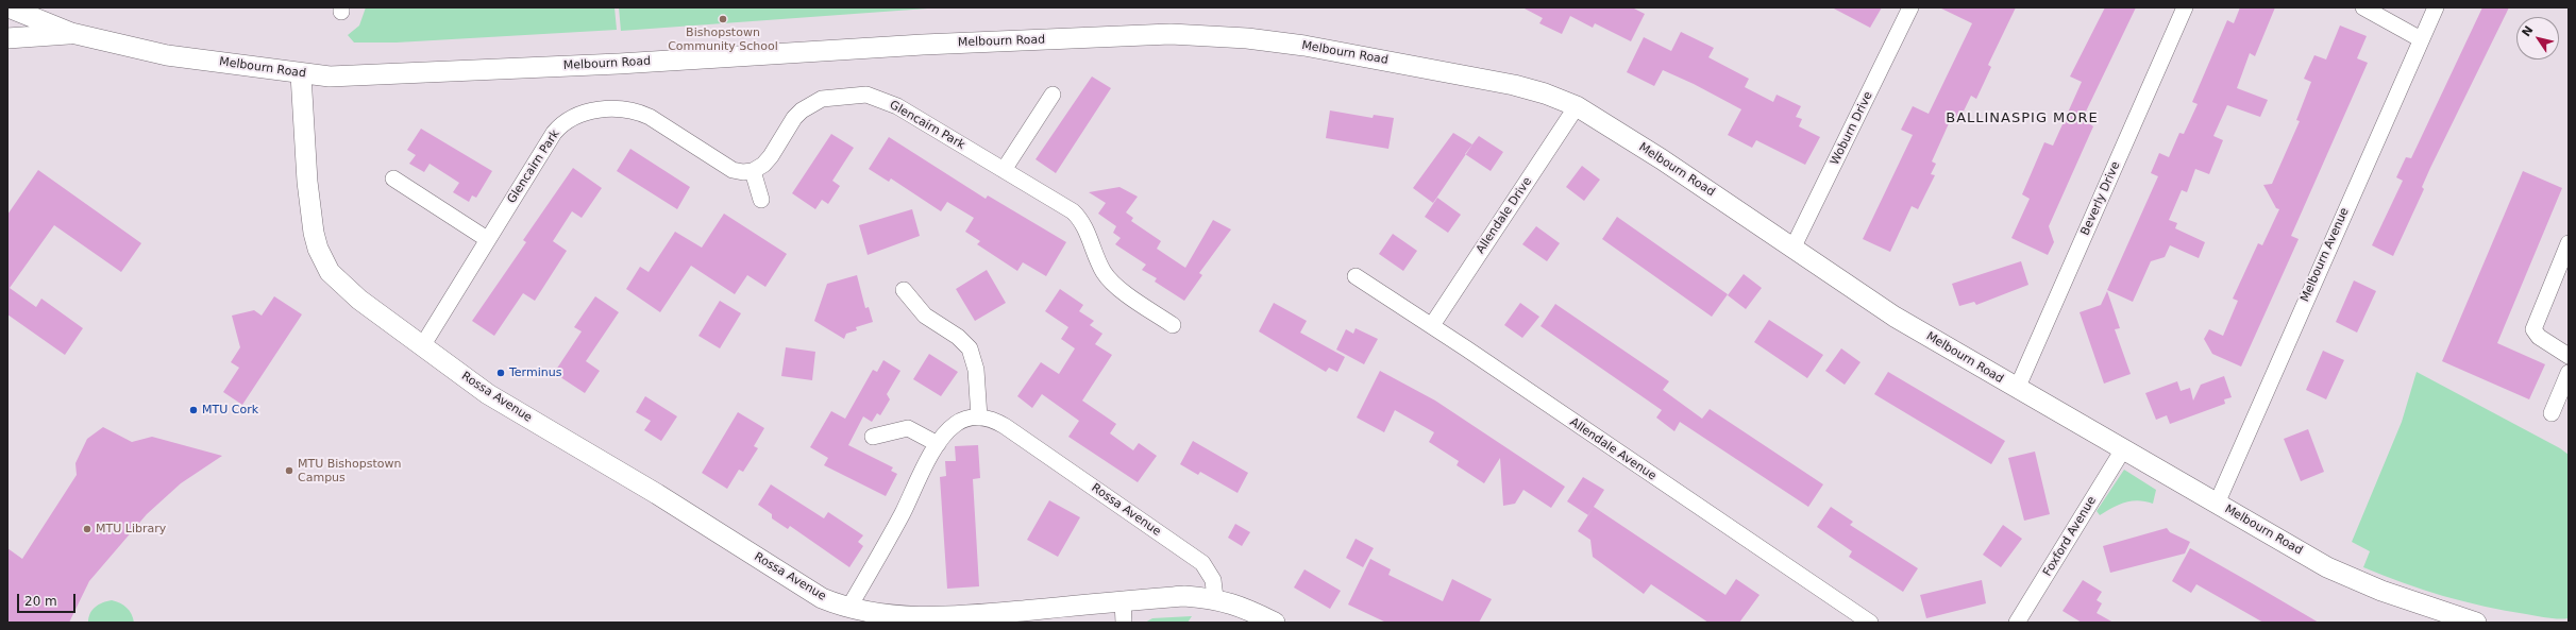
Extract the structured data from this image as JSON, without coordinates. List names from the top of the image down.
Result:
{
  "streets": {
    "street": [
      "Melbourn Road",
      "Glencairn Park",
      "Woburn Drive",
      "Beverly Drive",
      "Allendale Drive",
      "Melbourn Avenue",
      "Rossa Avenue",
      "Allendale Avenue",
      "Foxford Avenue"
    ]
  },
  "crossings": [
    ["Melbourn Road", "Woburn Drive"],
    ["Melbourn Road", "Beverly Drive"],
    ["Melbourn Road", "Allendale Drive"],
    ["Melbourn Road", "Melbourn Avenue"],
    ["Melbourn Road", "Rossa Avenue"],
    ["Melbourn Road", "Foxford Avenue"],
    ["Glencairn Park", "Rossa Avenue"],
    ["Allendale Drive", "Allendale Avenue"]
  ],
  "districts": ["BALLINASPIG MORE"],
  "places": [
    "Bishopstown Community School",
    "Terminus",
    "MTU Cork",
    "MTU Bishopstown Campus",
    "MTU Library"
  ],
  "scale_bar": "20 m",
  "north": "top left"
}
